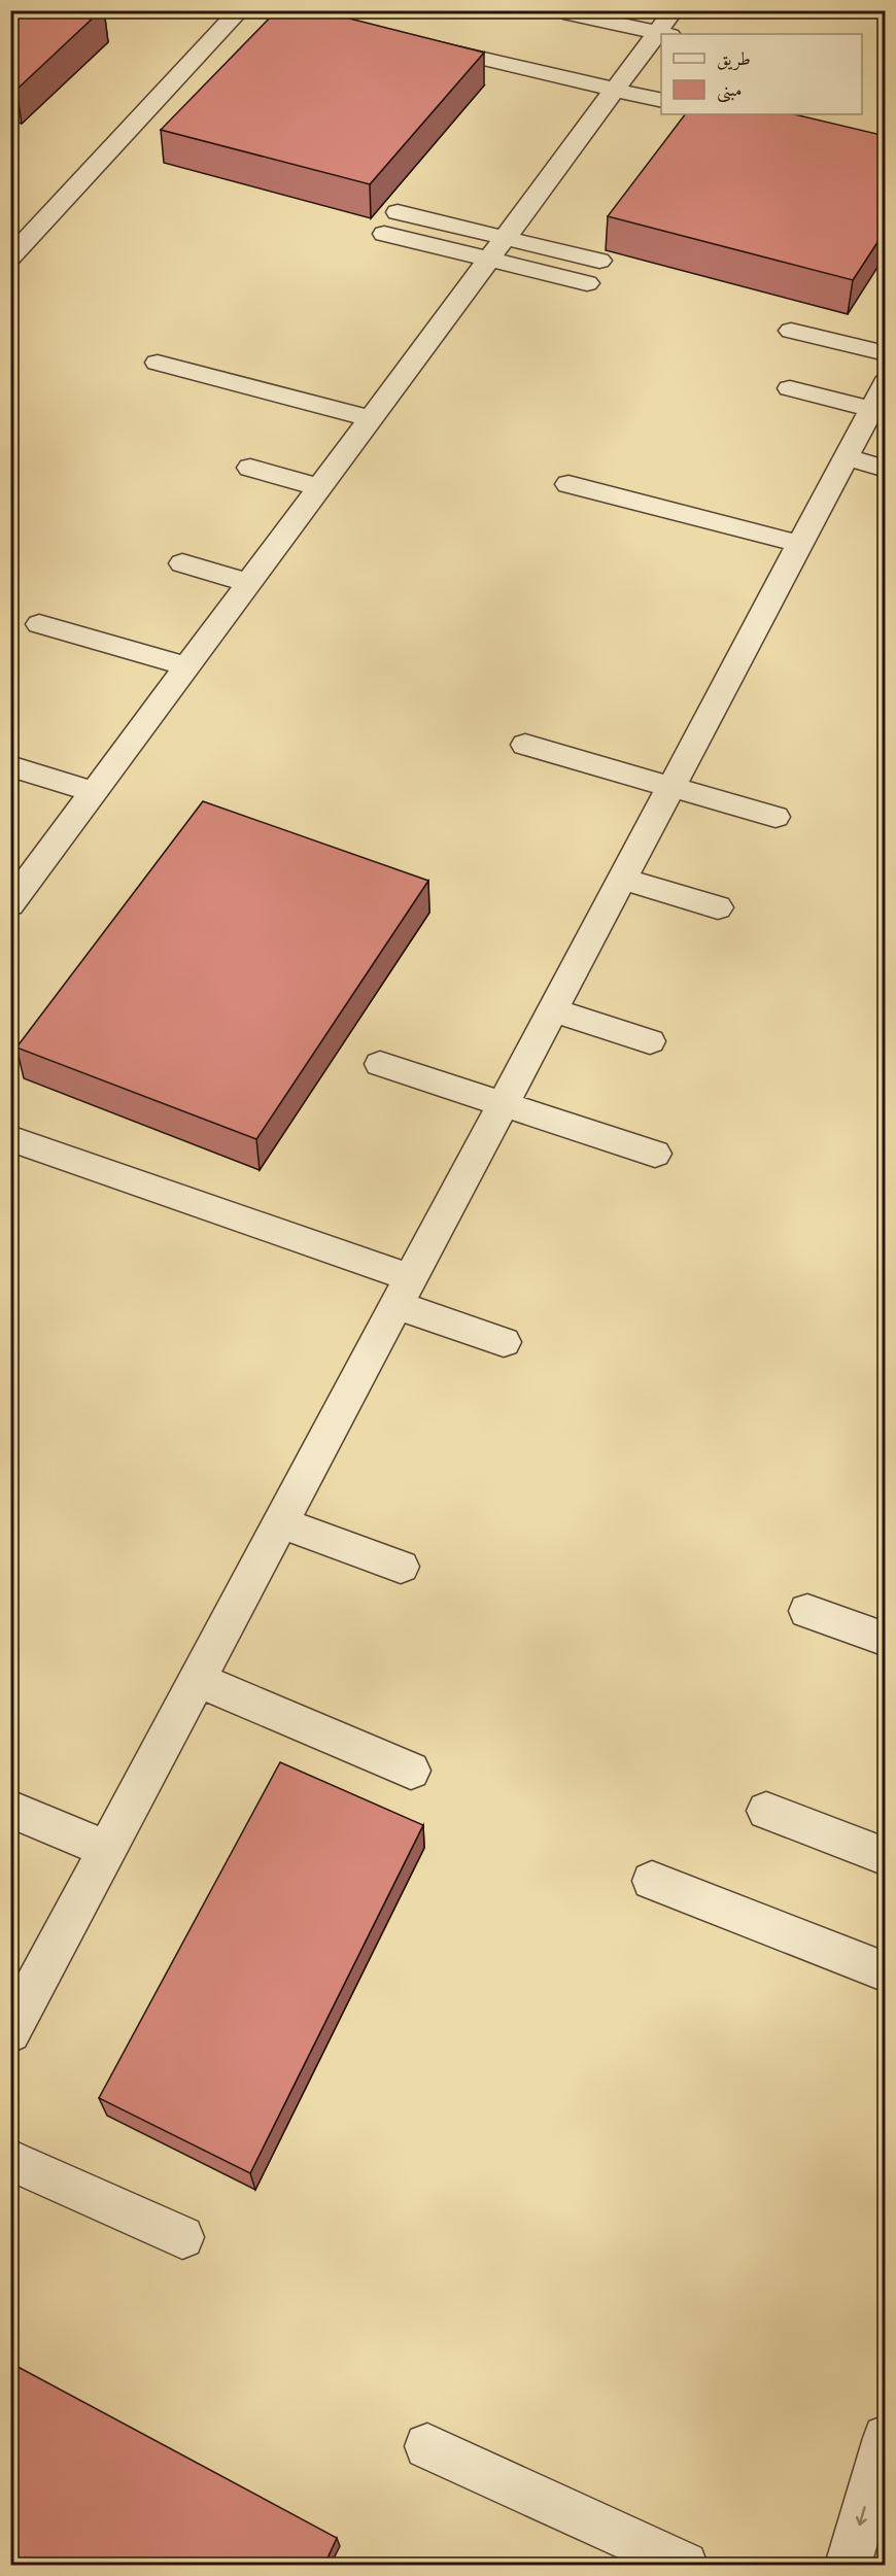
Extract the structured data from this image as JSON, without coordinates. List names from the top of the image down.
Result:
{
  "legend": ["طريق", "مبنى"]
}
